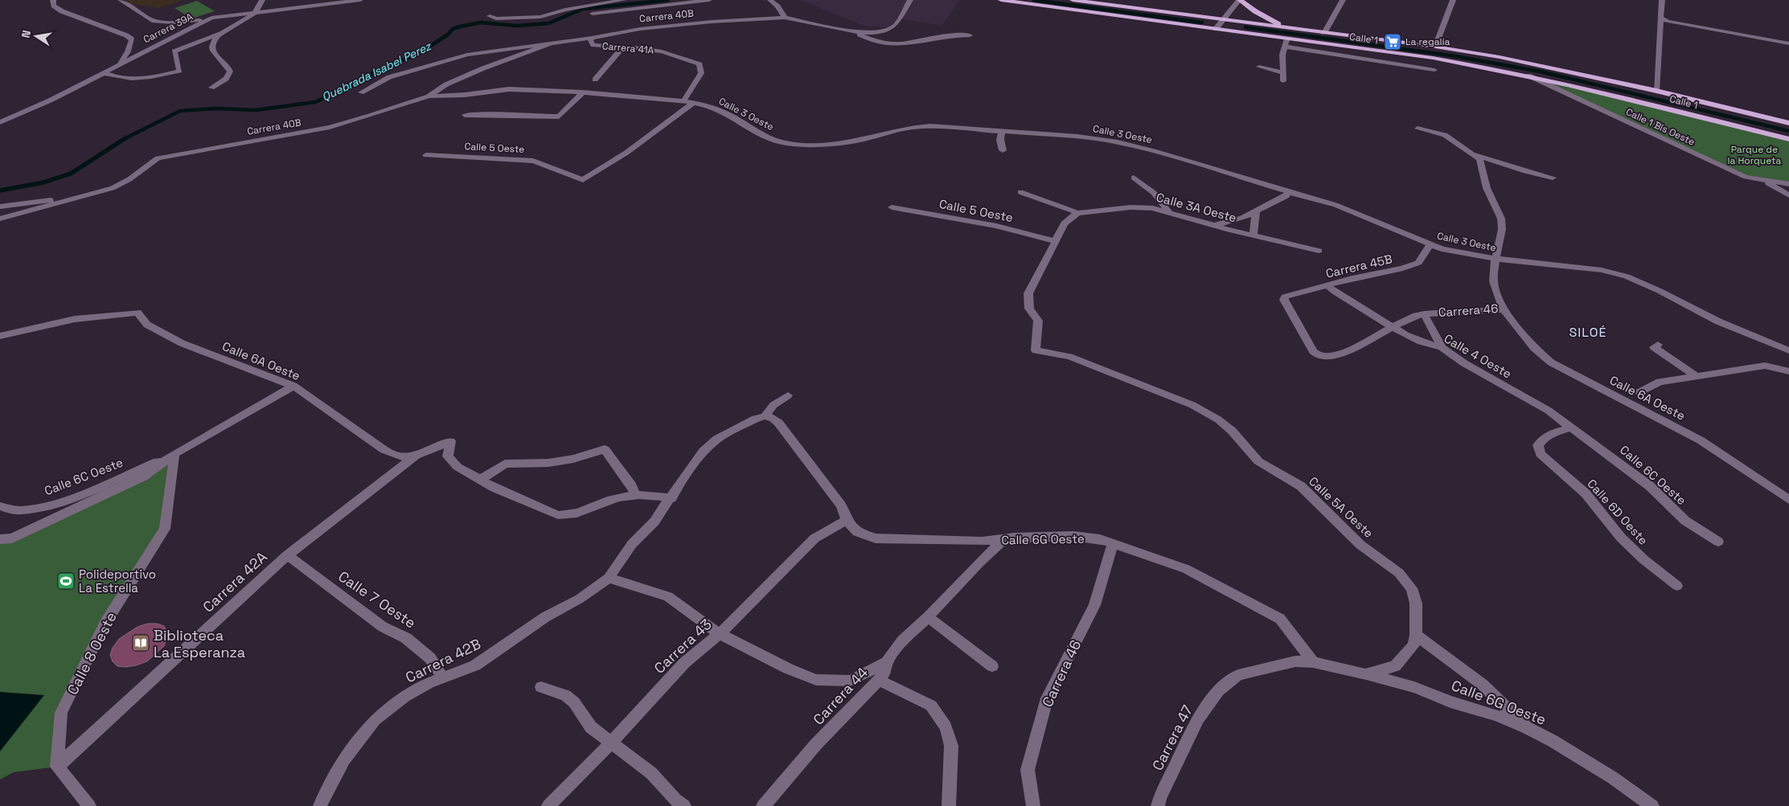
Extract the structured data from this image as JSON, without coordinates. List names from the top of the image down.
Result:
{
  "streets": {
    "main road": ["Calle 1"],
    "street": [
      "Carrera 40B",
      "Carrera 39A",
      "Carrera 41A",
      "Calle 3 Oeste",
      "Calle 1 Bis Oeste",
      "Calle 5 Oeste",
      "Calle 3A Oeste",
      "Carrera 45B",
      "Carrera 46",
      "Calle 4 Oeste",
      "Calle 6A Oeste",
      "Calle 6C Oeste",
      "Calle 5A Oeste",
      "Calle 6D Oeste",
      "Calle 6G Oeste",
      "Carrera 42A",
      "Calle 7 Oeste",
      "Carrera 43",
      "Calle 8 Oeste",
      "Carrera 42B",
      "Carrera 44",
      "Carrera 47"
    ]
  },
  "crossings": [
    ["Carrera 40B", "Carrera 41A"],
    ["Carrera 40B", "Calle 3 Oeste"],
    ["Calle 1", "Calle 1 Bis Oeste"],
    ["Carrera 41A", "Calle 3 Oeste"],
    ["Calle 3 Oeste", "Calle 5 Oeste"],
    ["Calle 3 Oeste", "Carrera 45B"],
    ["Calle 3 Oeste", "Carrera 46"],
    ["Calle 5 Oeste", "Calle 5A Oeste"],
    ["Carrera 45B", "Carrera 46"],
    ["Carrera 45B", "Calle 4 Oeste"],
    ["Carrera 46", "Calle 4 Oeste"],
    ["Carrera 46", "Calle 6A Oeste"],
    ["Carrera 46", "Calle 6G Oeste"],
    ["Calle 4 Oeste", "Calle 6C Oeste"],
    ["Calle 4 Oeste", "Calle 6D Oeste"],
    ["Calle 6A Oeste", "Carrera 42A"],
    ["Calle 6C Oeste", "Calle 6D Oeste"],
    ["Calle 6C Oeste", "Calle 8 Oeste"],
    ["Calle 5A Oeste", "Calle 6G Oeste"],
    ["Calle 6G Oeste", "Carrera 43"],
    ["Calle 6G Oeste", "Carrera 44"],
    ["Calle 6G Oeste", "Carrera 47"],
    ["Carrera 42A", "Calle 7 Oeste"],
    ["Carrera 42A", "Calle 8 Oeste"],
    ["Calle 7 Oeste", "Carrera 42B"]
  ],
  "districts": ["SILOÉ"],
  "water": ["Quebrada Isabel Perez"],
  "parks": ["Parque de la Horqueta"],
  "places": {
    "supermarket": ["La regalía"],
    "sports": ["Polideportivo La Estrella"],
    "library": ["Biblioteca La Esperanza"]
  },
  "north": "left"
}
